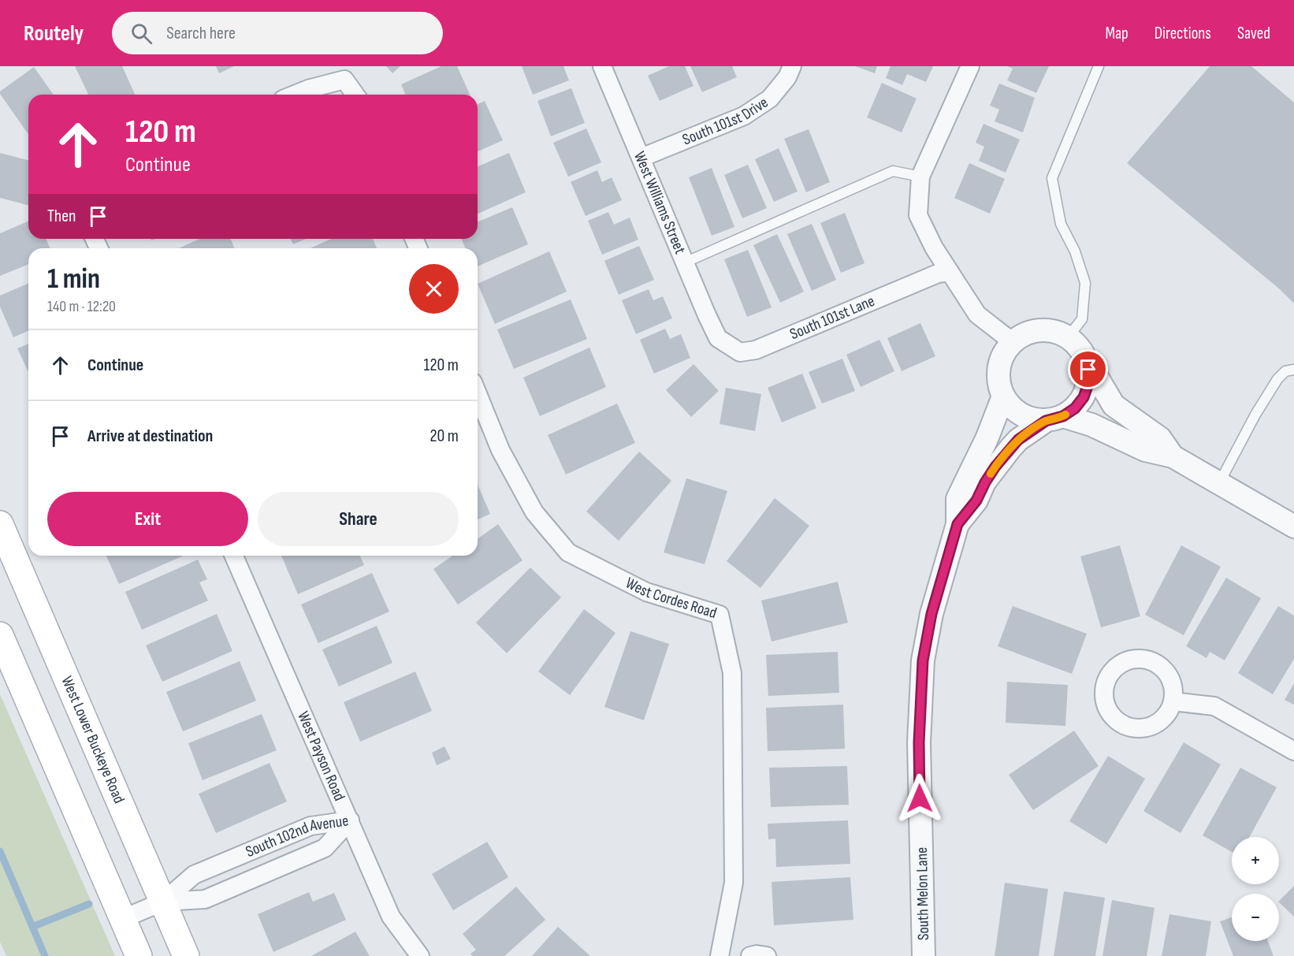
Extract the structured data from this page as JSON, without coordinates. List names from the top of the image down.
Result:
{
  "streets": {
    "main road": ["West Lower Buckeye Road"],
    "street": [
      "South 101st Drive",
      "West Williams Street",
      "South 101st Lane",
      "West Cordes Road",
      "West Payson Road",
      "South 102nd Avenue",
      "South Melon Lane"
    ]
  },
  "crossings": [
    ["South 101st Drive", "West Williams Street"],
    ["West Williams Street", "South 101st Lane"],
    ["West Lower Buckeye Road", "South 102nd Avenue"],
    ["West Payson Road", "South 102nd Avenue"]
  ],
  "page": {
    "header": "Routely",
    "search": "Search here",
    "nav": ["Map", "Directions", "Saved"],
    "turn": ["120 m", "Continue"],
    "then": "Then",
    "heading": ["1 min", "140 m · 12:20"],
    "list": [
      {
        "name": "Continue",
        "value": "120 m"
      },
      {
        "name": "Arrive at destination",
        "value": "20 m"
      }
    ],
    "buttons": ["Exit", "Share"],
    "map_buttons": ["+", "−"]
  }
}
